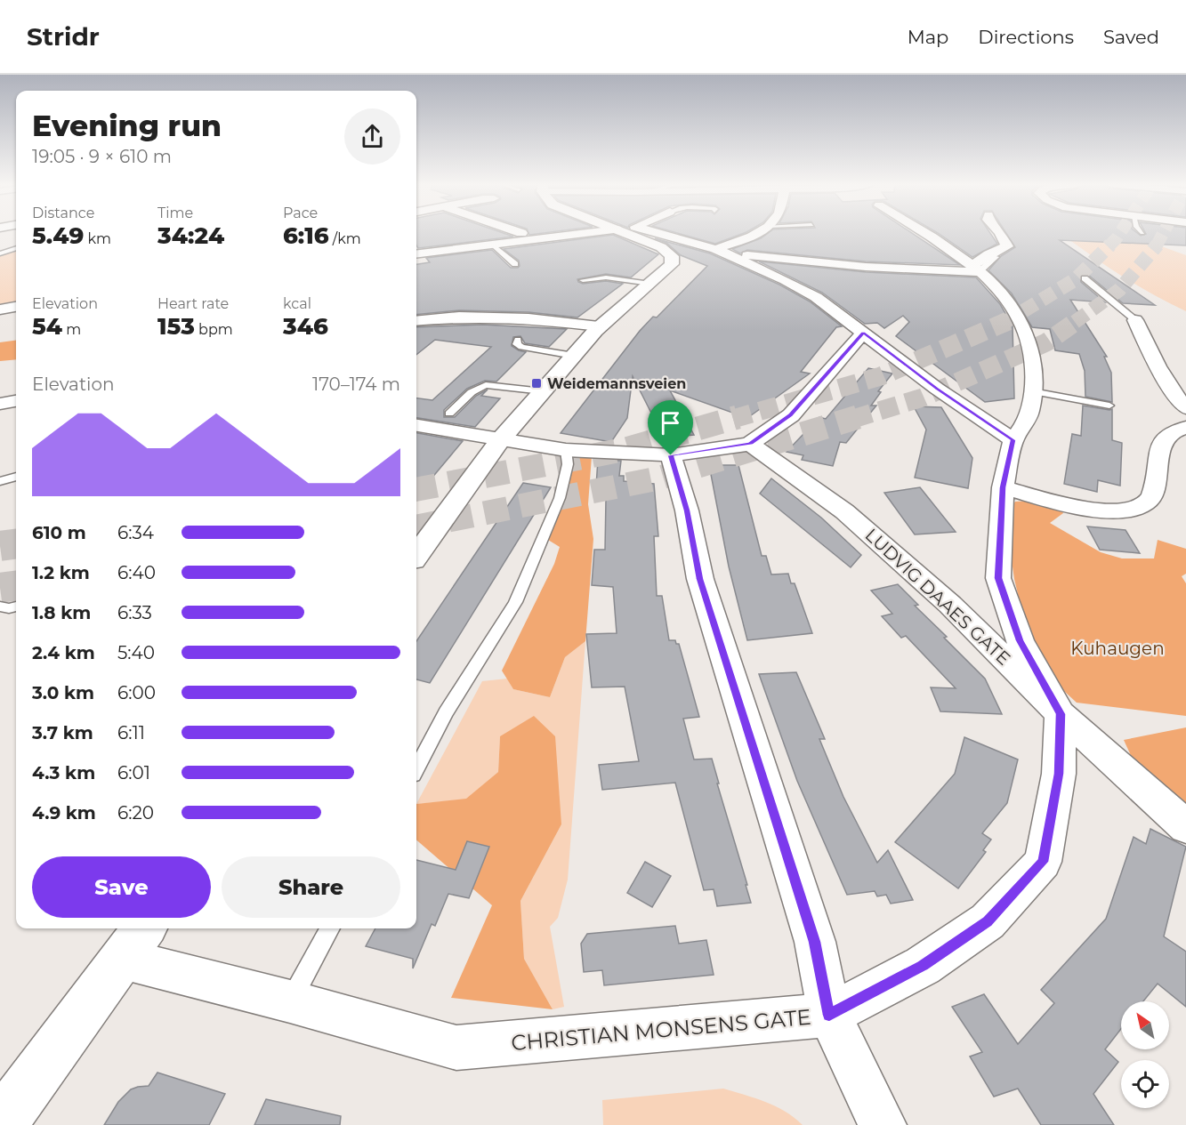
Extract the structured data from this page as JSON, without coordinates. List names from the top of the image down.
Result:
{
  "streets": {
    "street": ["LUDVIG DAAES GATE", "CHRISTIAN MONSENS GATE"]
  },
  "crossings": [
    ["LUDVIG DAAES GATE", "CHRISTIAN MONSENS GATE"]
  ],
  "parks": ["Kuhaugen"],
  "places": {
    "transit": ["Weidemannsveien"]
  },
  "north": "top left",
  "page": {
    "header": "Stridr",
    "nav": ["Map", "Directions", "Saved"],
    "heading": ["Evening run", "19:05 · 9 × 610 m"],
    "stats": [
      ["Distance", "5.49 km"],
      ["Time", "34:24"],
      ["Pace", "6:16 /km"],
      ["Elevation", "54 m"],
      ["Heart rate", "153 bpm"],
      ["kcal", "346"]
    ],
    "chart": ["Elevation", "170–174 m"],
    "list": [
      {
        "name": "610 m",
        "note": "6:34"
      },
      {
        "name": "1.2 km",
        "note": "6:40"
      },
      {
        "name": "1.8 km",
        "note": "6:33"
      },
      {
        "name": "2.4 km",
        "note": "5:40"
      },
      {
        "name": "3.0 km",
        "note": "6:00"
      },
      {
        "name": "3.7 km",
        "note": "6:11"
      },
      {
        "name": "4.3 km",
        "note": "6:01"
      },
      {
        "name": "4.9 km",
        "note": "6:20"
      }
    ],
    "buttons": ["Save", "Share"]
  }
}
